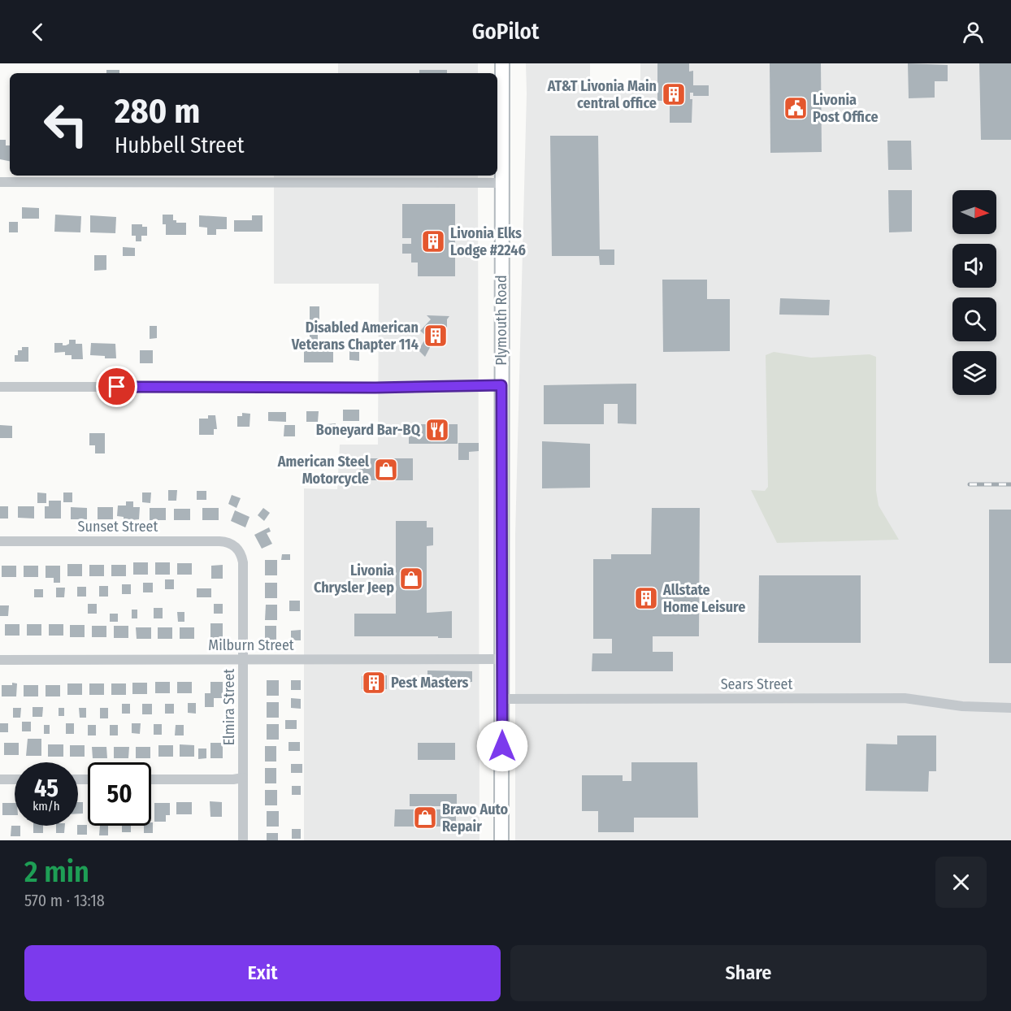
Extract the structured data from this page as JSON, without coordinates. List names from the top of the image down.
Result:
{
  "streets": {
    "main road": ["Plymouth Road"],
    "street": [
      "Sunset Street",
      "Milburn Street",
      "Sears Street",
      "Elmira Street"
    ]
  },
  "crossings": [
    ["Plymouth Road", "Milburn Street"],
    ["Plymouth Road", "Sears Street"],
    ["Sunset Street", "Elmira Street"],
    ["Milburn Street", "Elmira Street"]
  ],
  "places": {
    "building": [
      "AT&T Livonia Main central office",
      "Livonia Elks Lodge #2246",
      "Disabled American Veterans Chapter 114",
      "Allstate Home Leisure",
      "Pest Masters"
    ],
    "public building": ["Livonia Post Office"],
    "restaurant": ["Boneyard Bar-BQ"],
    "shop": ["American Steel Motorcycle", "Livonia Chrysler Jeep", "Bravo Auto Repair"]
  },
  "north": "right",
  "page": {
    "header": "GoPilot",
    "turn": ["280 m", "Hubbell Street"],
    "speed": "45 km/h",
    "limit": "50",
    "heading": ["2 min", "570 m · 13:18"],
    "buttons": ["Exit", "Share"]
  }
}
